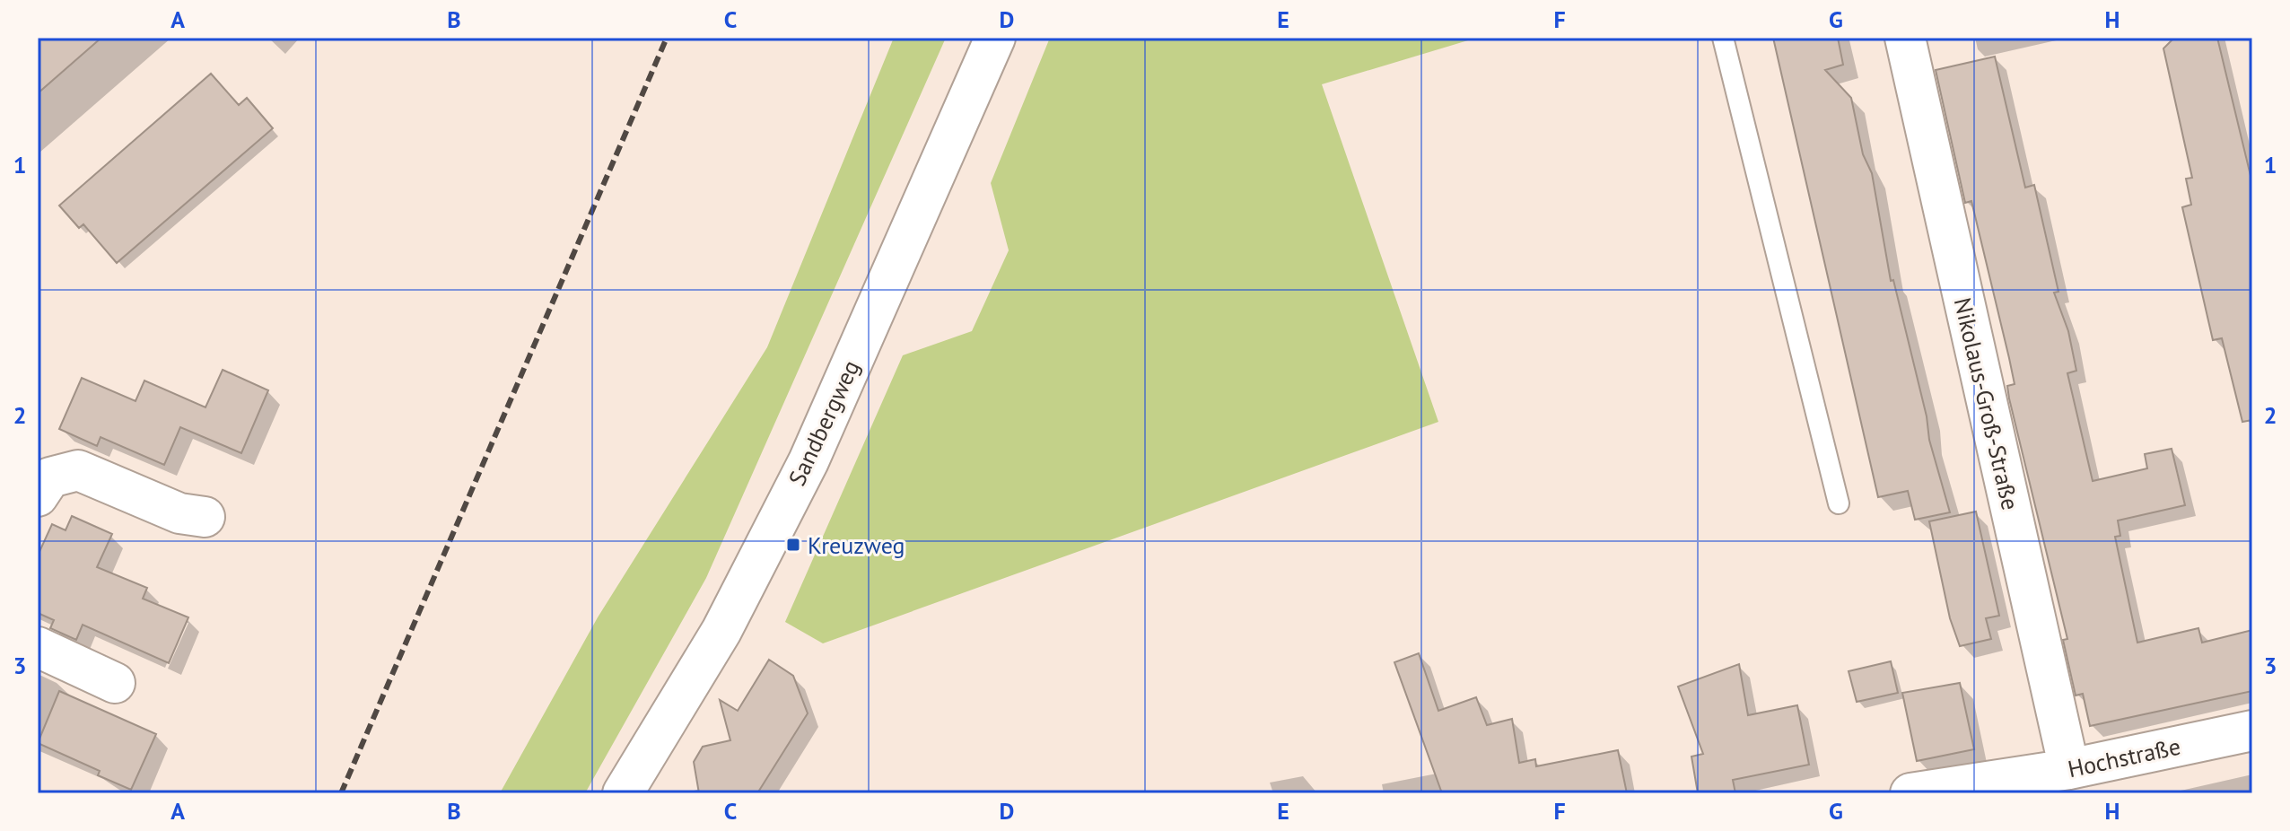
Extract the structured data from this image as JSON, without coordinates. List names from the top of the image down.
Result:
{
  "streets": {
    "street": ["Nikolaus-Groß-Straße", "Sandbergweg", "Hochstraße"]
  },
  "crossings": [
    ["Nikolaus-Groß-Straße", "Hochstraße"]
  ],
  "places": {
    "transit": ["Kreuzweg"]
  },
  "grid": {
    "columns": [
      "A",
      "B",
      "C",
      "D",
      "E",
      "F",
      "G",
      "H"
    ],
    "rows": ["1", "2", "3"]
  }
}
